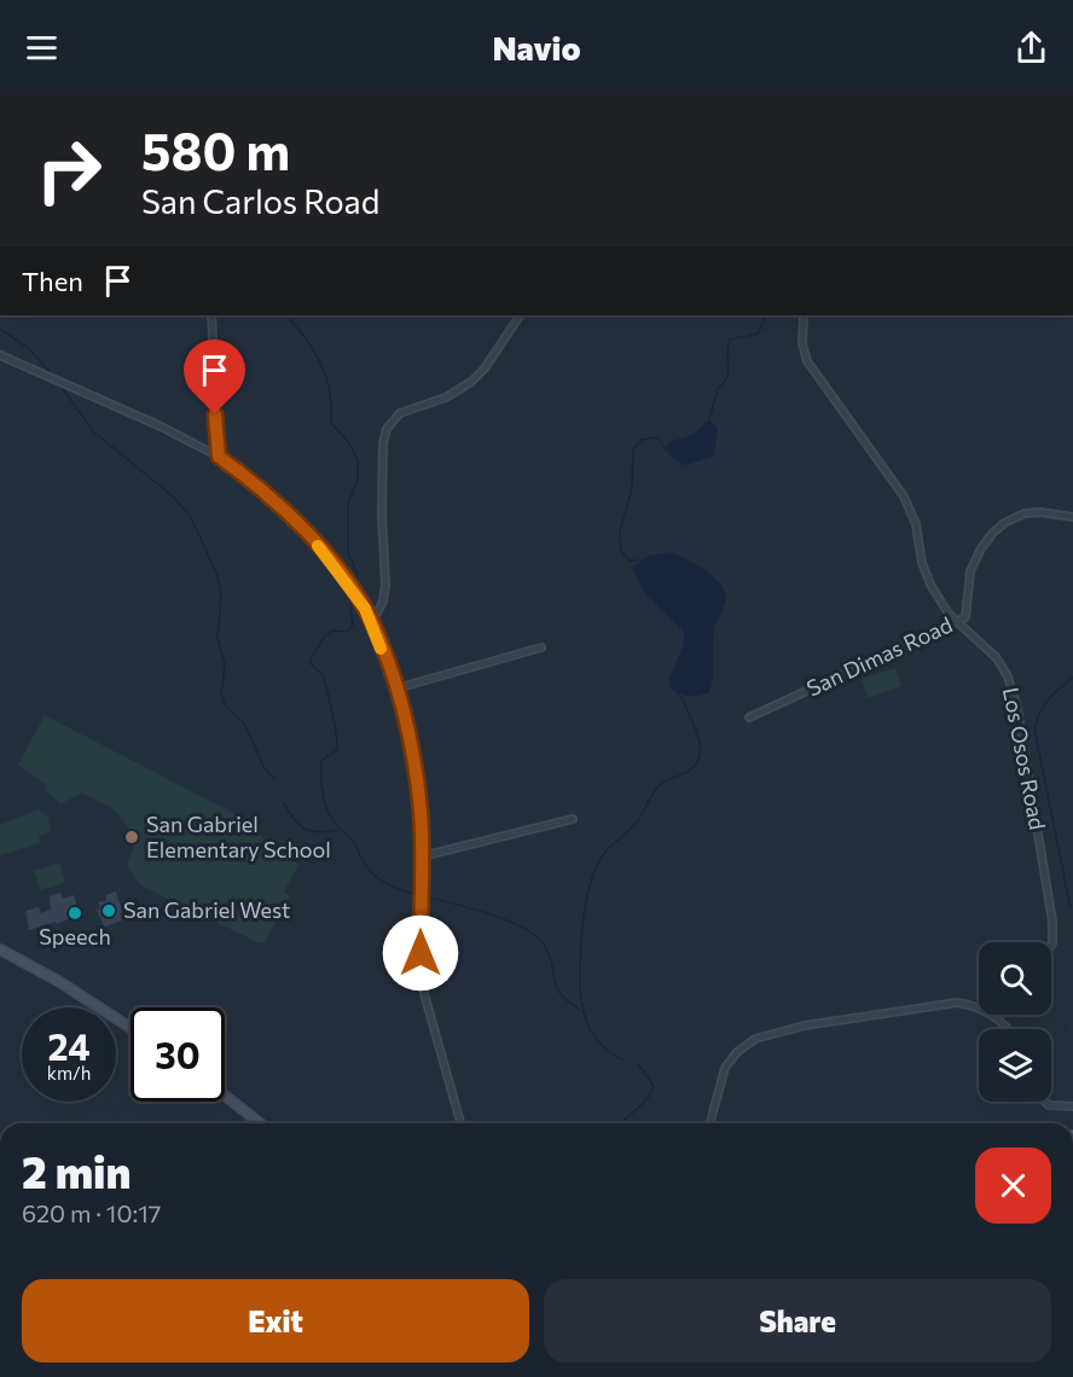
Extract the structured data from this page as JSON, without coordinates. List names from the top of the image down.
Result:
{
  "streets": {
    "street": ["San Dimas Road", "Los Osos Road"]
  },
  "crossings": [
    ["San Dimas Road", "Los Osos Road"]
  ],
  "places": ["San Gabriel Elementary School", "San Gabriel West", "Speech"],
  "page": {
    "header": "Navio",
    "turn": ["580 m", "San Carlos Road"],
    "then": "Then",
    "speed": "24 km/h",
    "limit": "30",
    "heading": ["2 min", "620 m · 10:17"],
    "buttons": ["Exit", "Share"]
  }
}
